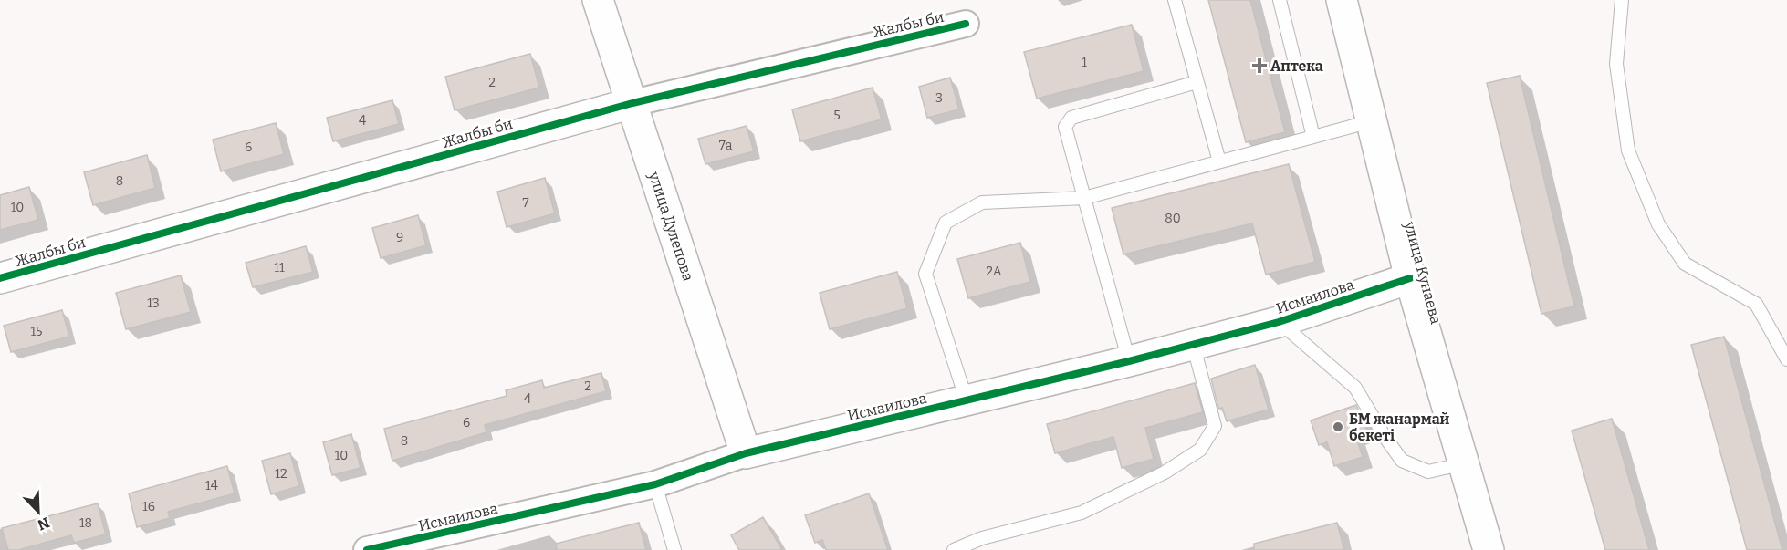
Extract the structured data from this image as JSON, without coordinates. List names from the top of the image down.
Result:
{
  "streets": {
    "street": [
      "Жалбы би",
      "улица Дулепова",
      "улица Кунаева",
      "Исмаилова"
    ]
  },
  "crossings": [
    ["Жалбы би", "улица Дулепова"],
    ["улица Дулепова", "Исмаилова"],
    ["улица Кунаева", "Исмаилова"]
  ],
  "places": {
    "health": ["Аптека"],
    "other": ["БМ жанармай бекеті"]
  },
  "house_numbers": [
    "1",
    "2",
    "3",
    "5",
    "4",
    "7а",
    "6",
    "8",
    "7",
    "10",
    "80",
    "9",
    "11",
    "2А",
    "13",
    "15",
    "2",
    "4",
    "6",
    "8",
    "10",
    "12",
    "14",
    "16",
    "18"
  ],
  "north": "bottom right"
}
